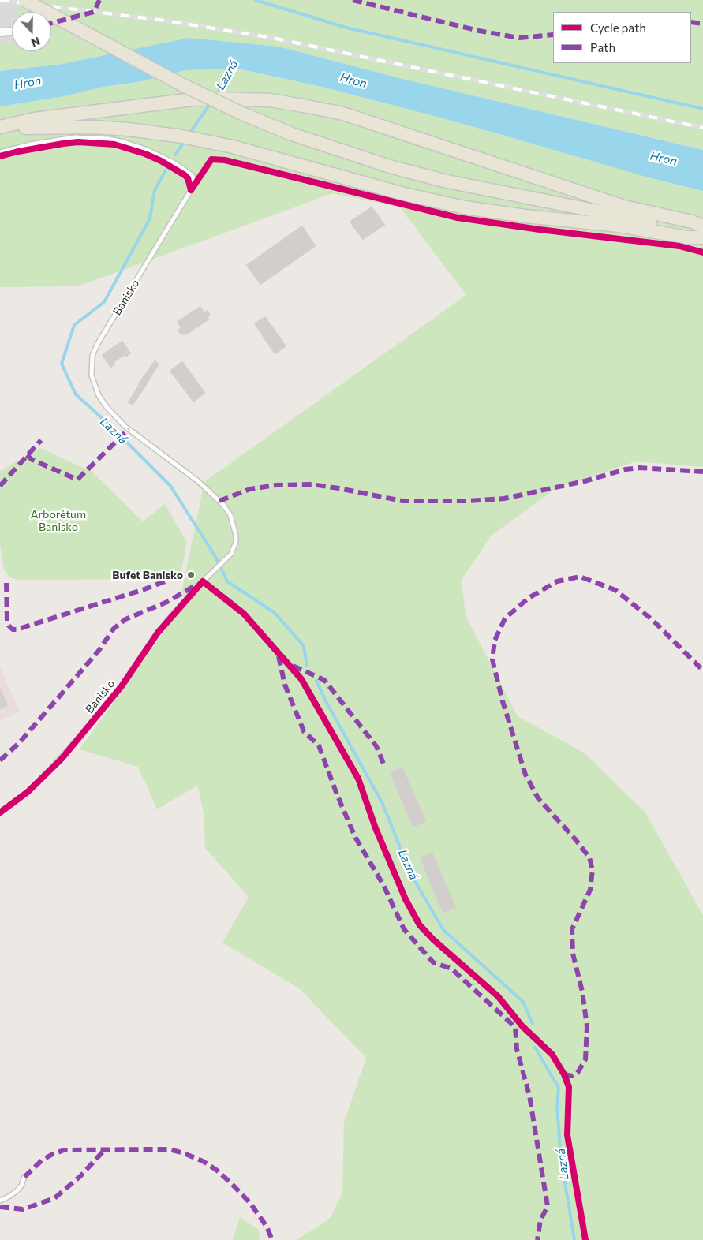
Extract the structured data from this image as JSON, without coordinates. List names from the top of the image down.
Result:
{
  "streets": {
    "lane": ["Banisko"]
  },
  "water": ["Lazná", "Hron"],
  "parks": ["Arborétum Banisko"],
  "places": ["Bufet Banisko"],
  "legend": ["Cycle path", "Path"],
  "north": "bottom"
}
